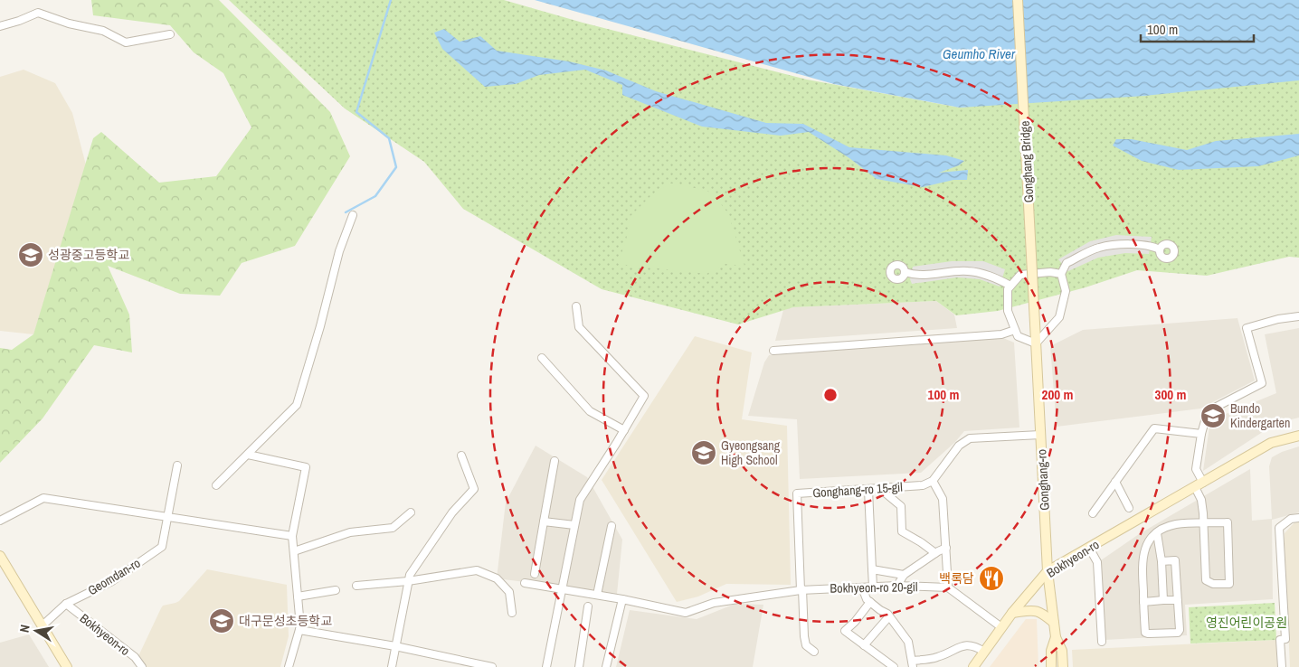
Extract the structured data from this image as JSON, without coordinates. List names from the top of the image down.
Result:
{
  "streets": {
    "main road": ["Gonghang Bridge", "Gonghang-ro", "Bokhyeon-ro"],
    "street": ["Gonghang-ro 15-gil", "Geomdan-ro", "Bokhyeon-ro 20-gil"]
  },
  "crossings": [
    ["Gonghang Bridge", "Gonghang-ro"],
    ["Gonghang-ro", "Bokhyeon-ro"],
    ["Gonghang-ro 15-gil", "Bokhyeon-ro 20-gil"],
    ["Bokhyeon-ro", "Geomdan-ro"]
  ],
  "water": ["Geumho River"],
  "parks": ["영진어린이공원"],
  "places": {
    "school or university": [
      "성광중고등학교",
      "Bundo Kindergarten",
      "Gyeongsang High School",
      "대구문성초등학교"
    ],
    "restaurant": ["백록담"]
  },
  "scale_bar": "100 m",
  "north": "left",
  "rings": ["100 m", "200 m", "300 m"]
}
